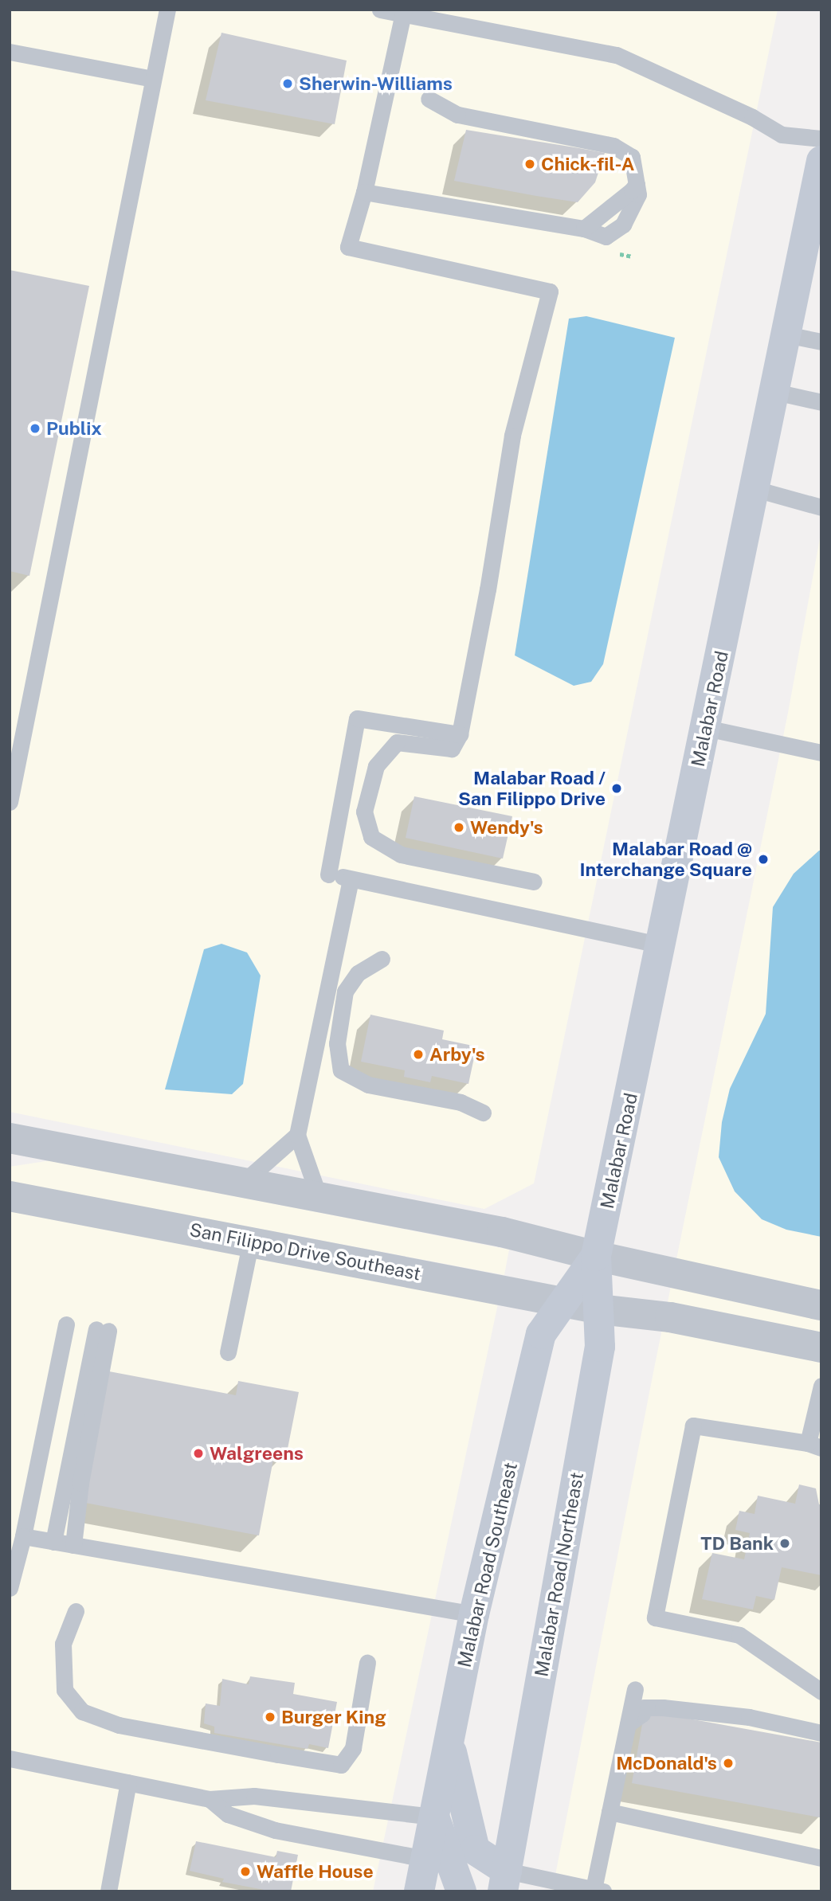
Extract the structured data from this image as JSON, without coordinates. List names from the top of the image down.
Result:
{
  "streets": {
    "main road": ["Malabar Road", "Malabar Road Southeast", "Malabar Road Northeast"],
    "street": ["San Filippo Drive Southeast"]
  },
  "crossings": [
    ["Malabar Road", "Malabar Road Southeast"],
    ["Malabar Road", "Malabar Road Northeast"],
    ["San Filippo Drive Southeast", "Malabar Road Southeast"],
    ["San Filippo Drive Southeast", "Malabar Road Northeast"],
    ["Malabar Road Southeast", "Malabar Road Northeast"]
  ],
  "places": [
    "Sherwin-Williams",
    "Chick-fil-A",
    "Publix",
    "Malabar Road / San Filippo Drive",
    "Wendy's",
    "Malabar Road @ Interchange Square",
    "Arby's",
    "Walgreens",
    "TD Bank",
    "Burger King",
    "McDonald's",
    "Waffle House"
  ]
}
